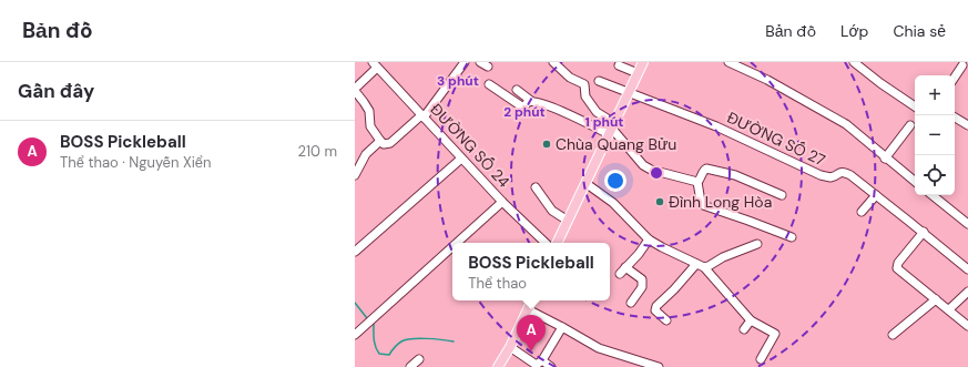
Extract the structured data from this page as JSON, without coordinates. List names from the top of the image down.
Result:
{
  "streets": {
    "street": ["ĐƯỜNG SỐ 27", "ĐƯỜNG SỐ 24"]
  },
  "places": ["Chùa Quang Bửu", "Đình Long Hòa"],
  "page": {
    "header": "Bản đồ",
    "nav": ["Bản đồ", "Lớp", "Chia sẻ"],
    "heading": "Gần đây",
    "map_buttons": ["+", "−"],
    "list": [
      {
        "mark": "A",
        "name": "BOSS Pickleball",
        "note": "Thể thao · Nguyễn Xiển",
        "value": "210 m"
      }
    ],
    "popup": ["BOSS Pickleball", "Thể thao"],
    "pins": "A"
  },
  "rings": ["3 phút", "2 phút", "1 phút"]
}
